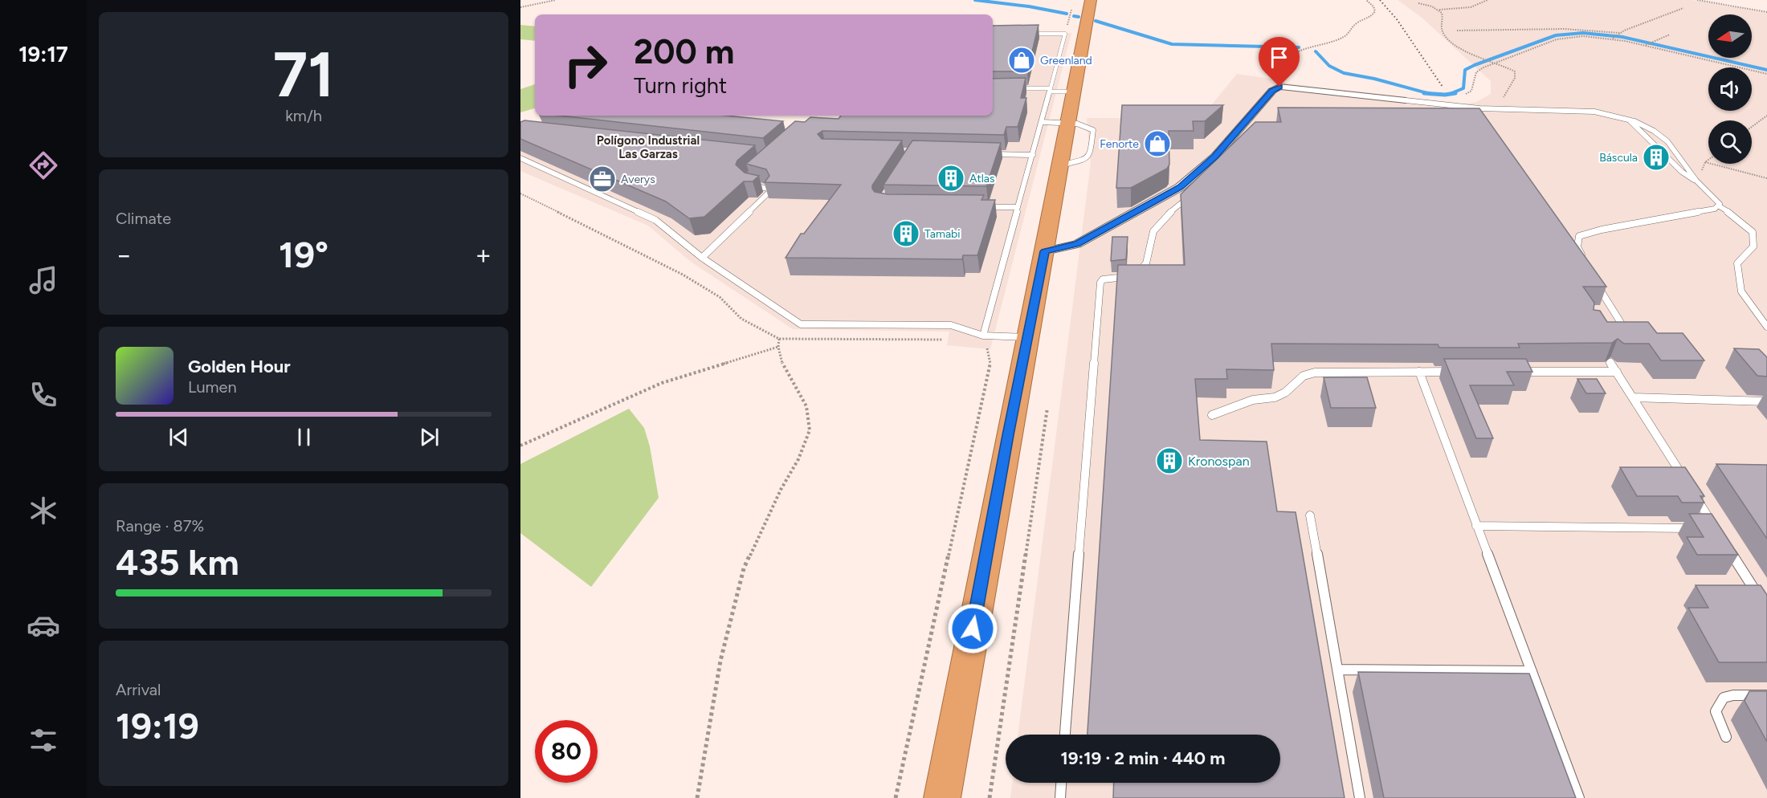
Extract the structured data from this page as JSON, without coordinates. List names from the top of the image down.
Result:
{
  "districts": ["Polígono Industrial Las Garzas"],
  "places": {
    "shop": ["Greenland", "Fenorte"],
    "building": [
      "Báscula",
      "Atlas",
      "Tamabi",
      "Kronospan"
    ],
    "office": ["Averys"]
  },
  "north": "left",
  "page": {
    "tabs": "19:17",
    "tile": [
      ["71", "km/h"],
      "Climate",
      ["Range · 87%", "435 km"],
      ["Arrival", "19:19"]
    ],
    "turn": ["200 m", "Turn right"],
    "heat": ["−", "19°", "+"],
    "song": ["Golden Hour", "Lumen"],
    "limit": "80",
    "trip": "19:19 · 2 min · 440 m"
  }
}
